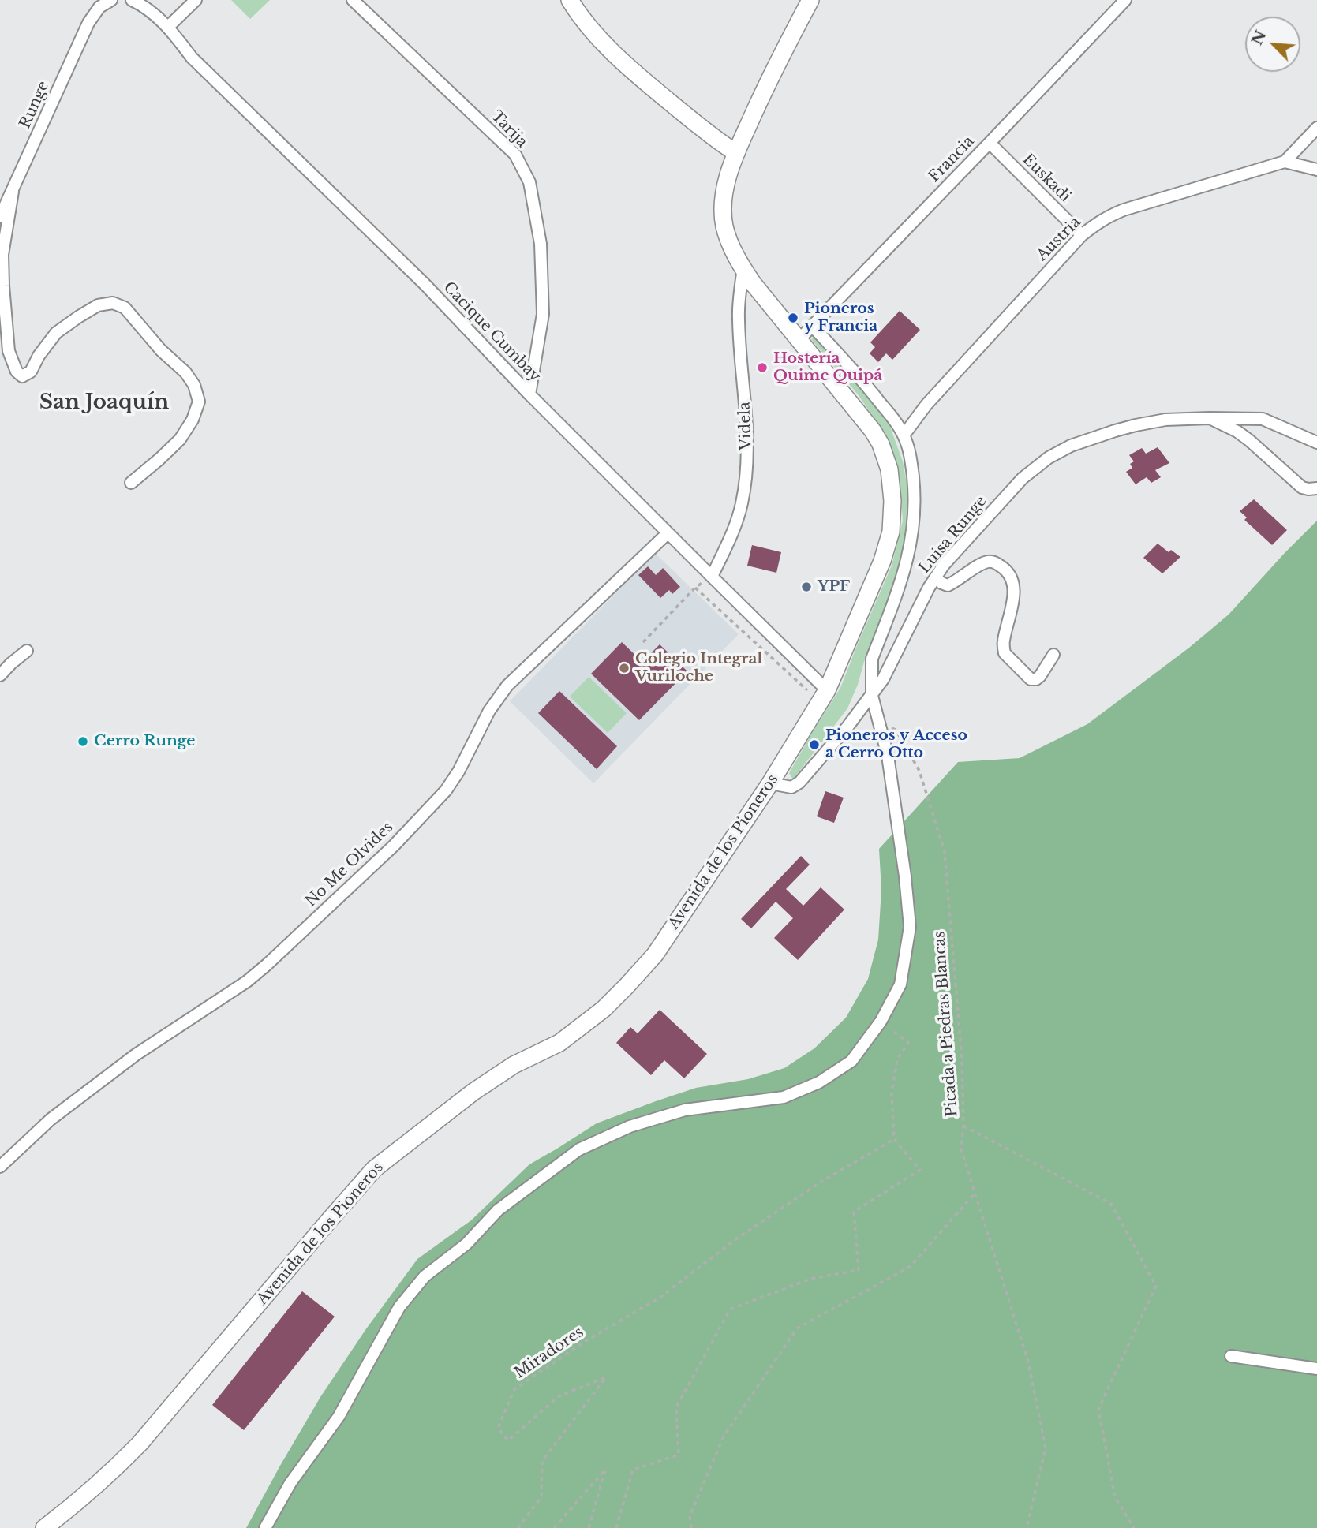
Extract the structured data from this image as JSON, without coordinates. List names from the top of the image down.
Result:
{
  "streets": {
    "main road": ["Avenida de los Pioneros"],
    "street": [
      "Runge",
      "Tarija",
      "Francia",
      "Euskadi",
      "Austria",
      "Cacique Cumbay",
      "Videla",
      "Luisa Runge",
      "No Me Olvides"
    ],
    "path": ["Picada a Piedras Blancas", "Miradores"]
  },
  "crossings": [
    ["Tarija", "Cacique Cumbay"],
    ["Francia", "Euskadi"],
    ["Francia", "Avenida de los Pioneros"],
    ["Euskadi", "Austria"],
    ["Cacique Cumbay", "Videla"],
    ["Cacique Cumbay", "Avenida de los Pioneros"],
    ["Cacique Cumbay", "No Me Olvides"],
    ["Videla", "Avenida de los Pioneros"],
    ["Luisa Runge", "Avenida de los Pioneros"]
  ],
  "districts": ["San Joaquín"],
  "places": [
    "Pioneros y Francia",
    "Hostería Quime Quipá",
    "YPF",
    "Colegio Integral Vuriloche",
    "Cerro Runge",
    "Pioneros y Acceso a Cerro Otto"
  ],
  "north": "top left"
}
